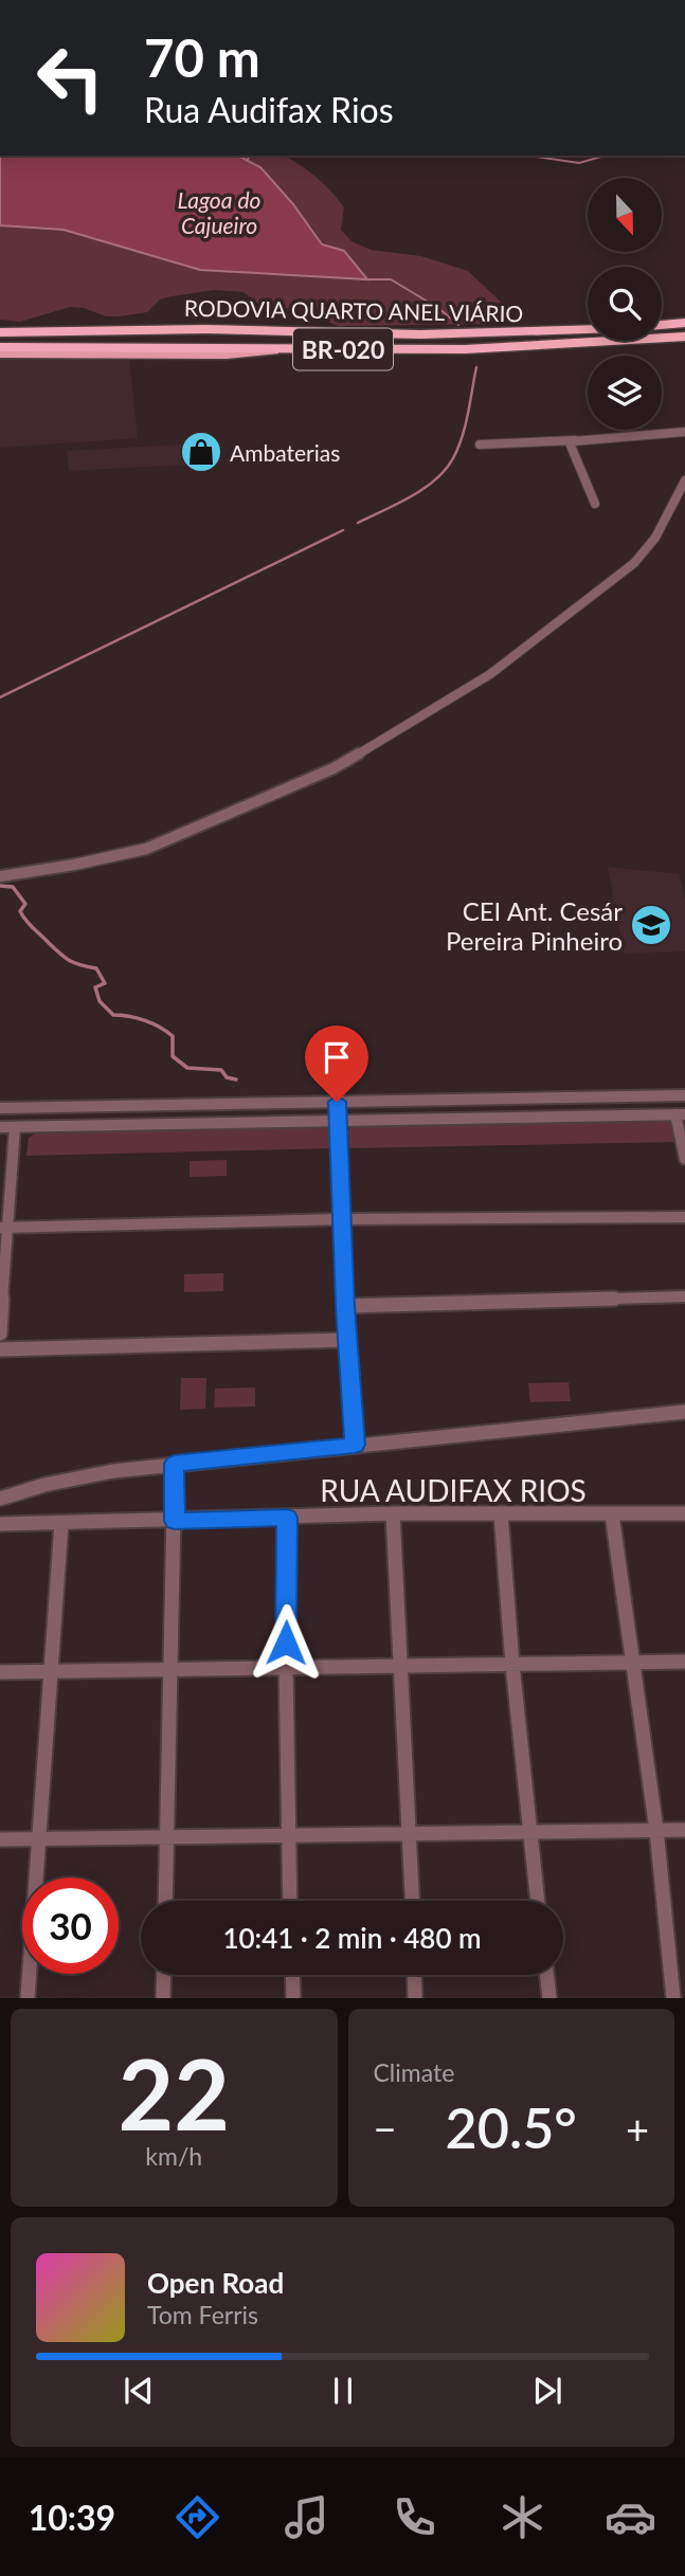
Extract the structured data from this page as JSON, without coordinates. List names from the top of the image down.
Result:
{
  "streets": {
    "highway": ["RODOVIA QUARTO ANEL VIÁRIO", "BR-020"],
    "street": ["RUA AUDIFAX RIOS"]
  },
  "crossings": [
    ["RODOVIA QUARTO ANEL VIÁRIO", "BR-020"]
  ],
  "water": ["Lagoa do Cajueiro"],
  "places": {
    "shop": ["Ambaterias"],
    "school or university": ["CEI Ant. Cesár Pereira Pinheiro"]
  },
  "north": "bottom",
  "page": {
    "turn": ["70 m", "Rua Audifax Rios"],
    "limit": "30",
    "trip": "10:41 · 2 min · 480 m",
    "tile": [
      ["22", "km/h"],
      "Climate"
    ],
    "heat": ["−", "20.5°", "+"],
    "song": ["Open Road", "Tom Ferris"],
    "tabs": "10:39"
  }
}
